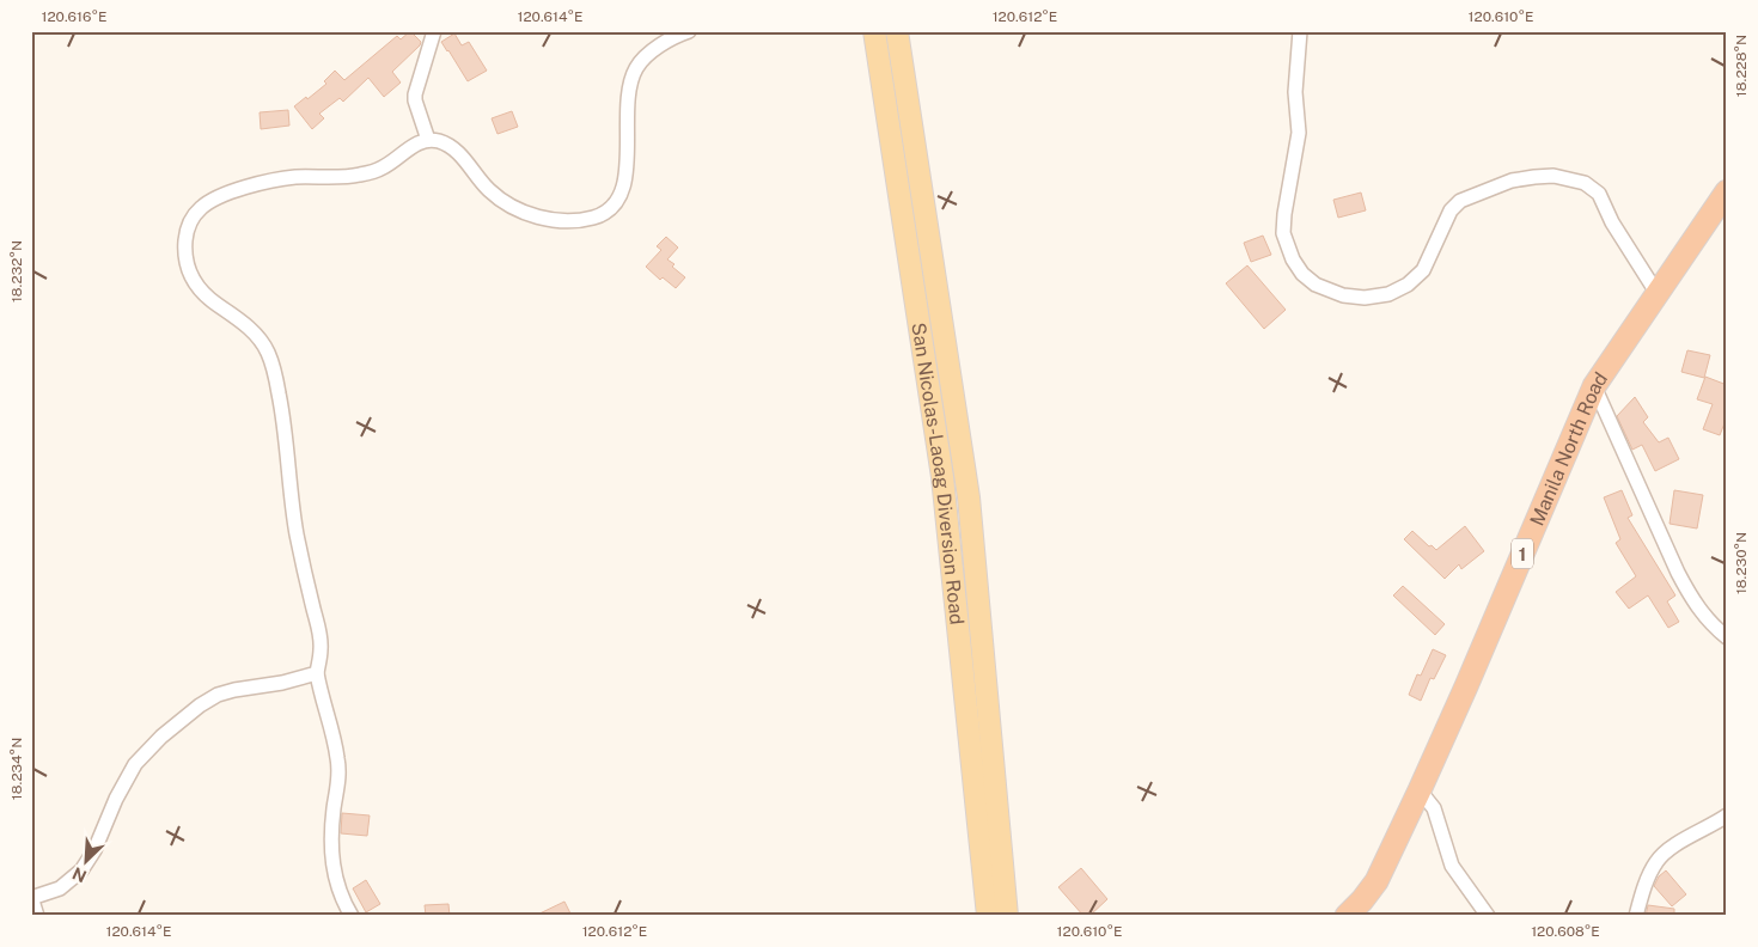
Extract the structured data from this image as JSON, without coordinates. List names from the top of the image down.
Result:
{
  "streets": {
    "highway": ["Manila North Road", "1"],
    "main road": ["San Nicolas-Laoag Diversion Road"]
  },
  "north": "bottom left",
  "coordinates": [
    "120.616°E",
    "120.614°E",
    "120.612°E",
    "120.610°E",
    "18.228°N",
    "18.232°N",
    "18.230°N",
    "18.234°N",
    "120.608°E"
  ]
}
